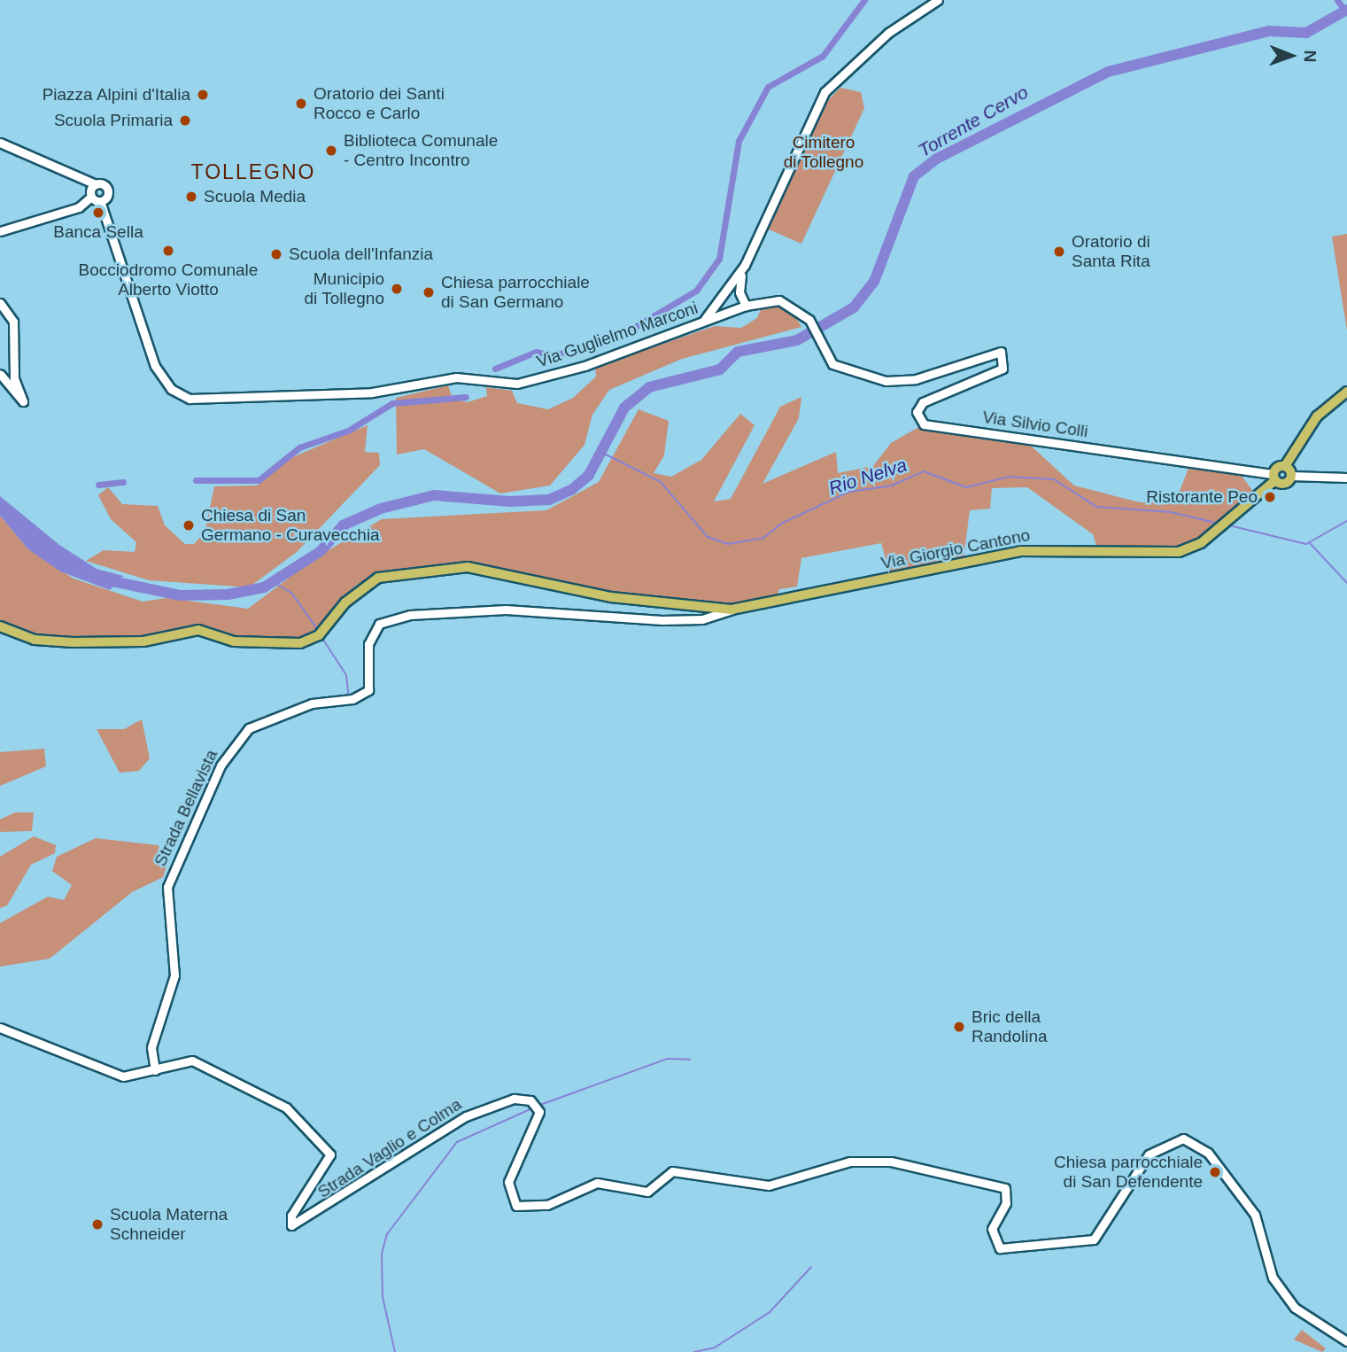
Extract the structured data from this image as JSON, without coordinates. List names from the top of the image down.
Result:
{
  "streets": {
    "main road": ["Via Giorgio Cantono"],
    "street": [
      "Via Guglielmo Marconi",
      "Via Silvio Colli",
      "Strada Bellavista",
      "Strada Vaglio e Colma"
    ]
  },
  "crossings": [
    ["Via Guglielmo Marconi", "Via Silvio Colli"],
    ["Via Silvio Colli", "Via Giorgio Cantono"],
    ["Via Giorgio Cantono", "Strada Bellavista"],
    ["Strada Bellavista", "Strada Vaglio e Colma"]
  ],
  "districts": ["TOLLEGNO"],
  "water": ["Torrente Cervo", "Rio Nelva"],
  "parks": ["Cimitero di Tollegno"],
  "places": [
    "Piazza Alpini d'Italia",
    "Oratorio dei Santi Rocco e Carlo",
    "Scuola Primaria",
    "Biblioteca Comunale - Centro Incontro",
    "Scuola Media",
    "Banca Sella",
    "Bocciodromo Comunale Alberto Viotto",
    "Oratorio di Santa Rita",
    "Scuola dell'Infanzia",
    "Municipio di Tollegno",
    "Chiesa parrocchiale di San Germano",
    "Ristorante Peo",
    "Chiesa di San Germano - Curavecchia",
    "Bric della Randolina",
    "Chiesa parrocchiale di San Defendente",
    "Scuola Materna Schneider"
  ],
  "north": "right"
}
